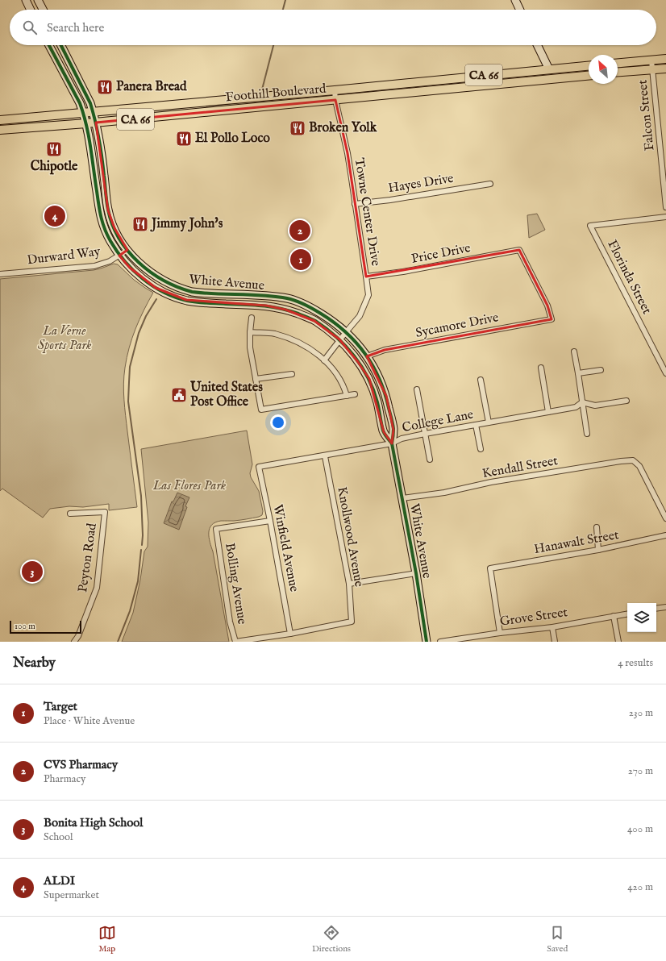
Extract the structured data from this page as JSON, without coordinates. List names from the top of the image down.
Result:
{
  "streets": {
    "main road": ["CA 66", "Foothill Boulevard", "White Avenue"],
    "street": [
      "Falcon Street",
      "Hayes Drive",
      "Towne Center Drive",
      "Price Drive",
      "Durward Way",
      "Florinda Street",
      "Sycamore Drive",
      "College Lane",
      "Kendall Street",
      "Knollwood Avenue",
      "Hanawalt Street",
      "Winfield Avenue",
      "Peyton Road",
      "Bolling Avenue",
      "Grove Street"
    ]
  },
  "crossings": [
    ["CA 66", "Foothill Boulevard"],
    ["Foothill Boulevard", "Towne Center Drive"],
    ["Foothill Boulevard", "White Avenue"],
    ["Hayes Drive", "Towne Center Drive"],
    ["Towne Center Drive", "Price Drive"],
    ["Towne Center Drive", "White Avenue"],
    ["Price Drive", "Sycamore Drive"],
    ["Durward Way", "White Avenue"],
    ["White Avenue", "Sycamore Drive"],
    ["White Avenue", "College Lane"],
    ["White Avenue", "Kendall Street"],
    ["College Lane", "Knollwood Avenue"],
    ["College Lane", "Winfield Avenue"],
    ["Knollwood Avenue", "Winfield Avenue"],
    ["Hanawalt Street", "Grove Street"],
    ["Winfield Avenue", "Bolling Avenue"]
  ],
  "parks": ["La Verne Sports Park", "Las Flores Park"],
  "places": {
    "restaurant": [
      "Panera Bread",
      "Broken Yolk",
      "El Pollo Loco",
      "Chipotle",
      "Jimmy John's"
    ],
    "public building": ["United States Post Office"]
  },
  "scale_bar": "100 m",
  "north": "top left",
  "page": {
    "search": "Search here",
    "pins": [
      "4",
      "2",
      "1",
      "3"
    ],
    "scale": "100 m",
    "heading": ["Nearby", "4 results"],
    "list": [
      {
        "mark": "1",
        "name": "Target",
        "note": "Place · White Avenue",
        "value": "230 m"
      },
      {
        "mark": "2",
        "name": "CVS Pharmacy",
        "note": "Pharmacy",
        "value": "270 m"
      },
      {
        "mark": "3",
        "name": "Bonita High School",
        "note": "School",
        "value": "400 m"
      },
      {
        "mark": "4",
        "name": "ALDI",
        "note": "Supermarket",
        "value": "420 m"
      }
    ],
    "nav": ["Map", "Directions", "Saved"]
  }
}
